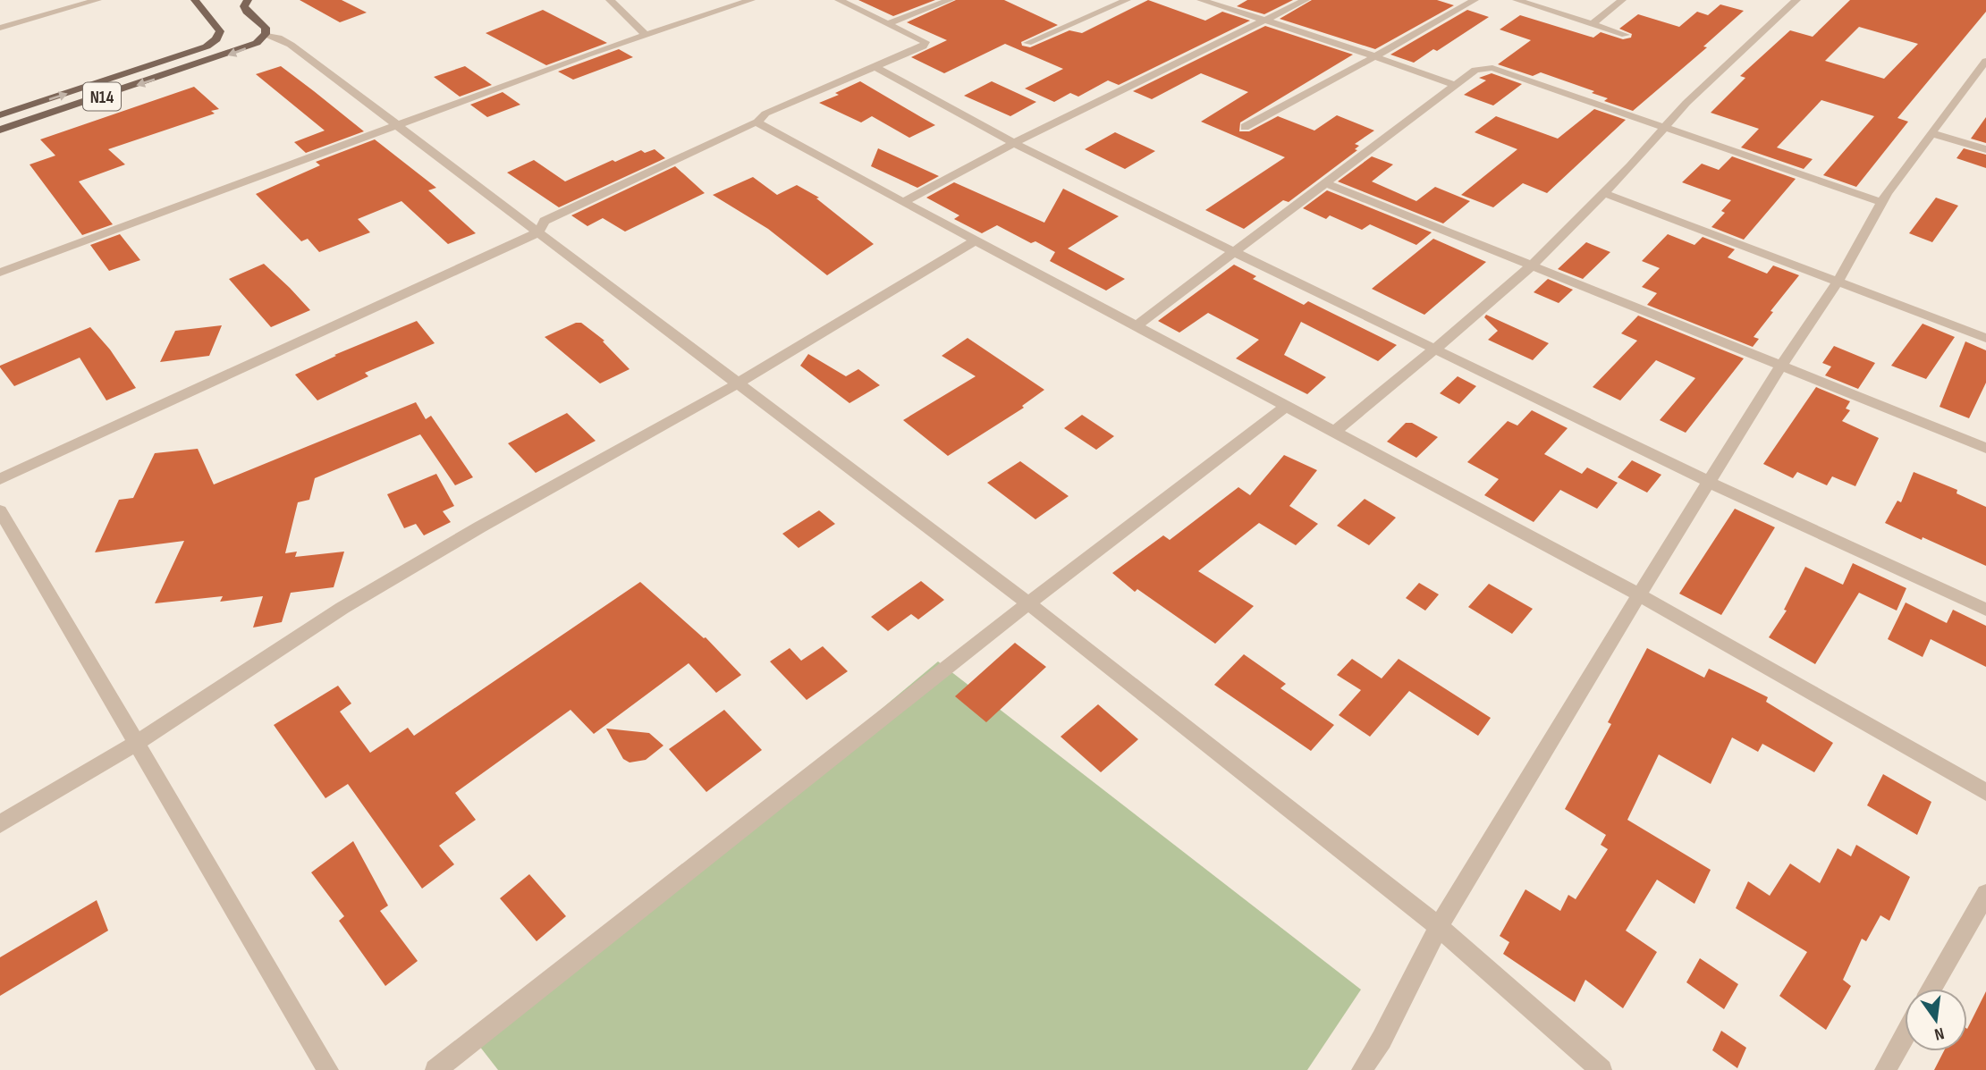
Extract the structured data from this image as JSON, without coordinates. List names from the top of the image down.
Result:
{
  "streets": {
    "main road": ["N14"]
  },
  "north": "bottom"
}
